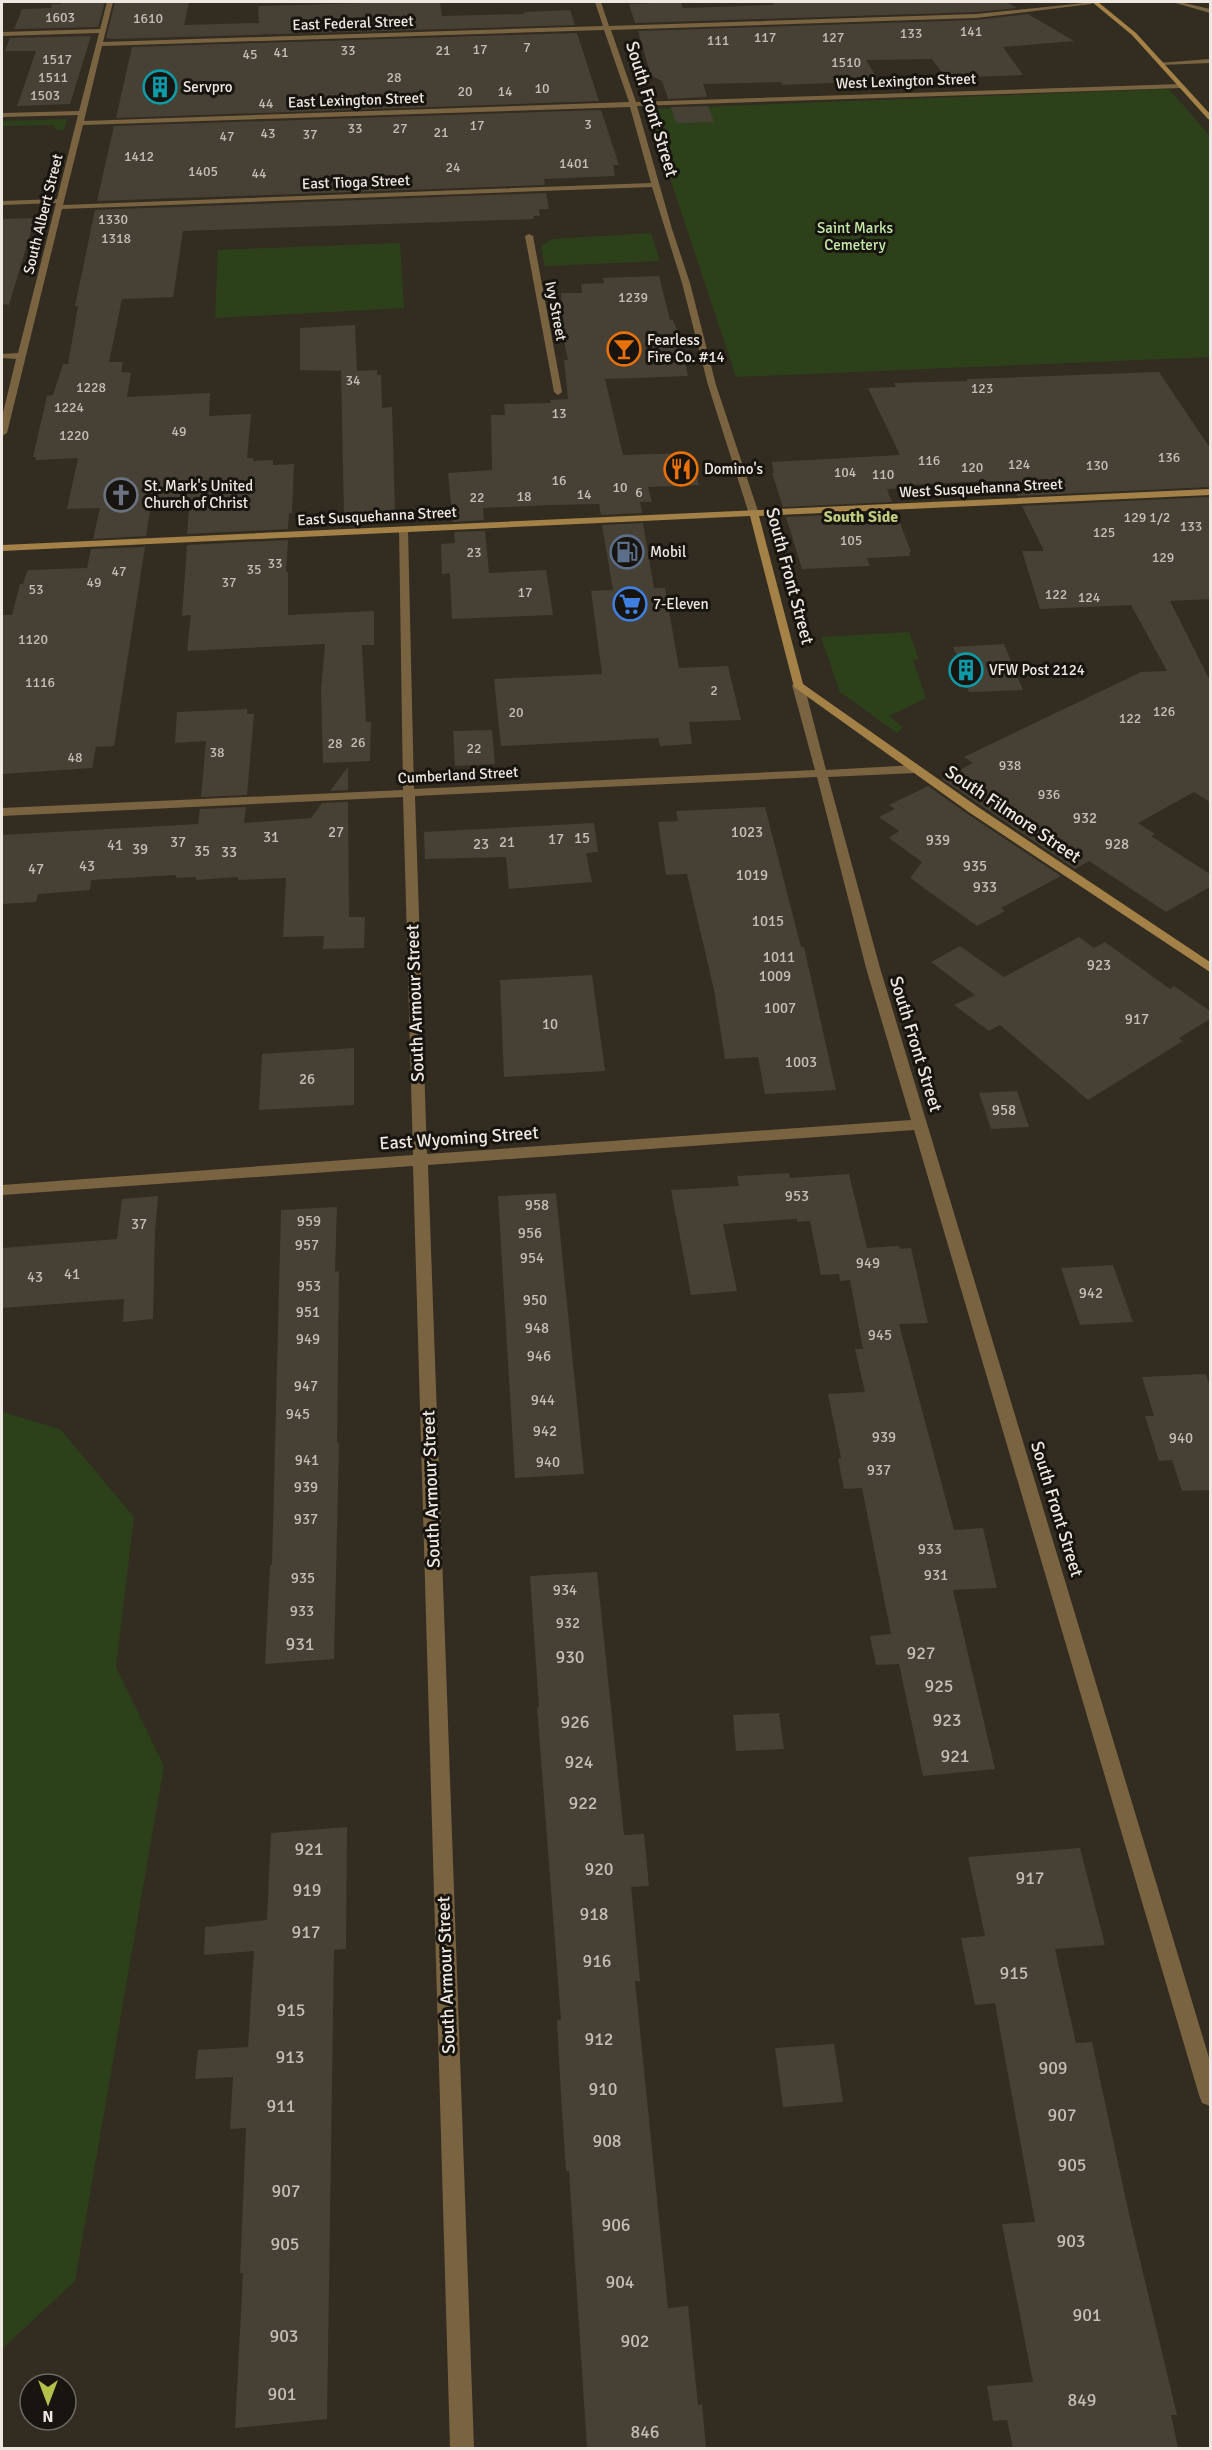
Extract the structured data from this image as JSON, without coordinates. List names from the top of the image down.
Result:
{
  "streets": {
    "street": [
      "East Federal Street",
      "West Lexington Street",
      "East Lexington Street",
      "South Front Street",
      "East Tioga Street",
      "South Albert Street",
      "Ivy Street",
      "West Susquehanna Street",
      "East Susquehanna Street",
      "Cumberland Street",
      "South Filmore Street",
      "South Armour Street",
      "East Wyoming Street"
    ]
  },
  "crossings": [
    ["East Federal Street", "South Front Street"],
    ["East Federal Street", "South Albert Street"],
    ["West Lexington Street", "East Lexington Street"],
    ["West Lexington Street", "South Front Street"],
    ["East Lexington Street", "South Front Street"],
    ["East Lexington Street", "South Albert Street"],
    ["South Front Street", "East Tioga Street"],
    ["South Front Street", "West Susquehanna Street"],
    ["South Front Street", "East Susquehanna Street"],
    ["South Front Street", "Cumberland Street"],
    ["South Front Street", "South Filmore Street"],
    ["South Front Street", "East Wyoming Street"],
    ["East Tioga Street", "South Albert Street"],
    ["West Susquehanna Street", "East Susquehanna Street"],
    ["East Susquehanna Street", "South Armour Street"],
    ["Cumberland Street", "South Filmore Street"],
    ["Cumberland Street", "South Armour Street"],
    ["South Armour Street", "East Wyoming Street"]
  ],
  "districts": ["South Side"],
  "parks": ["Saint Marks Cemetery"],
  "places": {
    "building": ["Servpro", "VFW Post 2124"],
    "bar": ["Fearless Fire Co. #14"],
    "restaurant": ["Domino's"],
    "church": ["St. Mark's United Church of Christ"],
    "fuel station": ["Mobil"],
    "supermarket": ["7-Eleven"]
  },
  "house_numbers": [
    "1603",
    "1610",
    "141",
    "133",
    "117",
    "127",
    "111",
    "7",
    "17",
    "33",
    "21",
    "41",
    "45",
    "1517",
    "1510",
    "1511",
    "28",
    "10",
    "20",
    "14",
    "1503",
    "44",
    "3",
    "17",
    "33",
    "27",
    "21",
    "43",
    "37",
    "47",
    "1412",
    "1401",
    "24",
    "1405",
    "44",
    "1330",
    "1318",
    "1239",
    "34",
    "1228",
    "123",
    "1224",
    "13",
    "49",
    "1220",
    "136",
    "116",
    "124",
    "130",
    "120",
    "104",
    "110",
    "16",
    "10",
    "6",
    "14",
    "18",
    "22",
    "129 1/2",
    "133",
    "125",
    "105",
    "23",
    "129",
    "33",
    "35",
    "47",
    "49",
    "37",
    "53",
    "17",
    "122",
    "124",
    "1120",
    "1116",
    "2",
    "126",
    "20",
    "122",
    "26",
    "28",
    "22",
    "38",
    "48",
    "938",
    "936",
    "932",
    "27",
    "1023",
    "31",
    "15",
    "17",
    "939",
    "37",
    "21",
    "23",
    "928",
    "41",
    "39",
    "35",
    "33",
    "43",
    "935",
    "47",
    "1019",
    "933",
    "1015",
    "1011",
    "923",
    "1009",
    "1007",
    "917",
    "10",
    "1003",
    "26",
    "958",
    "953",
    "958",
    "959",
    "37",
    "956",
    "957",
    "954",
    "949",
    "41",
    "43",
    "953",
    "942",
    "950",
    "951",
    "948",
    "945",
    "949",
    "946",
    "947",
    "944",
    "945",
    "942",
    "939",
    "940",
    "941",
    "940",
    "937",
    "939",
    "937",
    "933",
    "931",
    "935",
    "934",
    "933",
    "932",
    "931",
    "927",
    "930",
    "925",
    "923",
    "926",
    "921",
    "924",
    "922",
    "921",
    "920",
    "917",
    "919",
    "918",
    "917",
    "916",
    "915",
    "915",
    "912",
    "913",
    "909",
    "910",
    "911",
    "907",
    "908",
    "905",
    "907",
    "906",
    "903",
    "905",
    "904",
    "901",
    "903",
    "902",
    "901",
    "849",
    "846"
  ],
  "north": "bottom"
}
